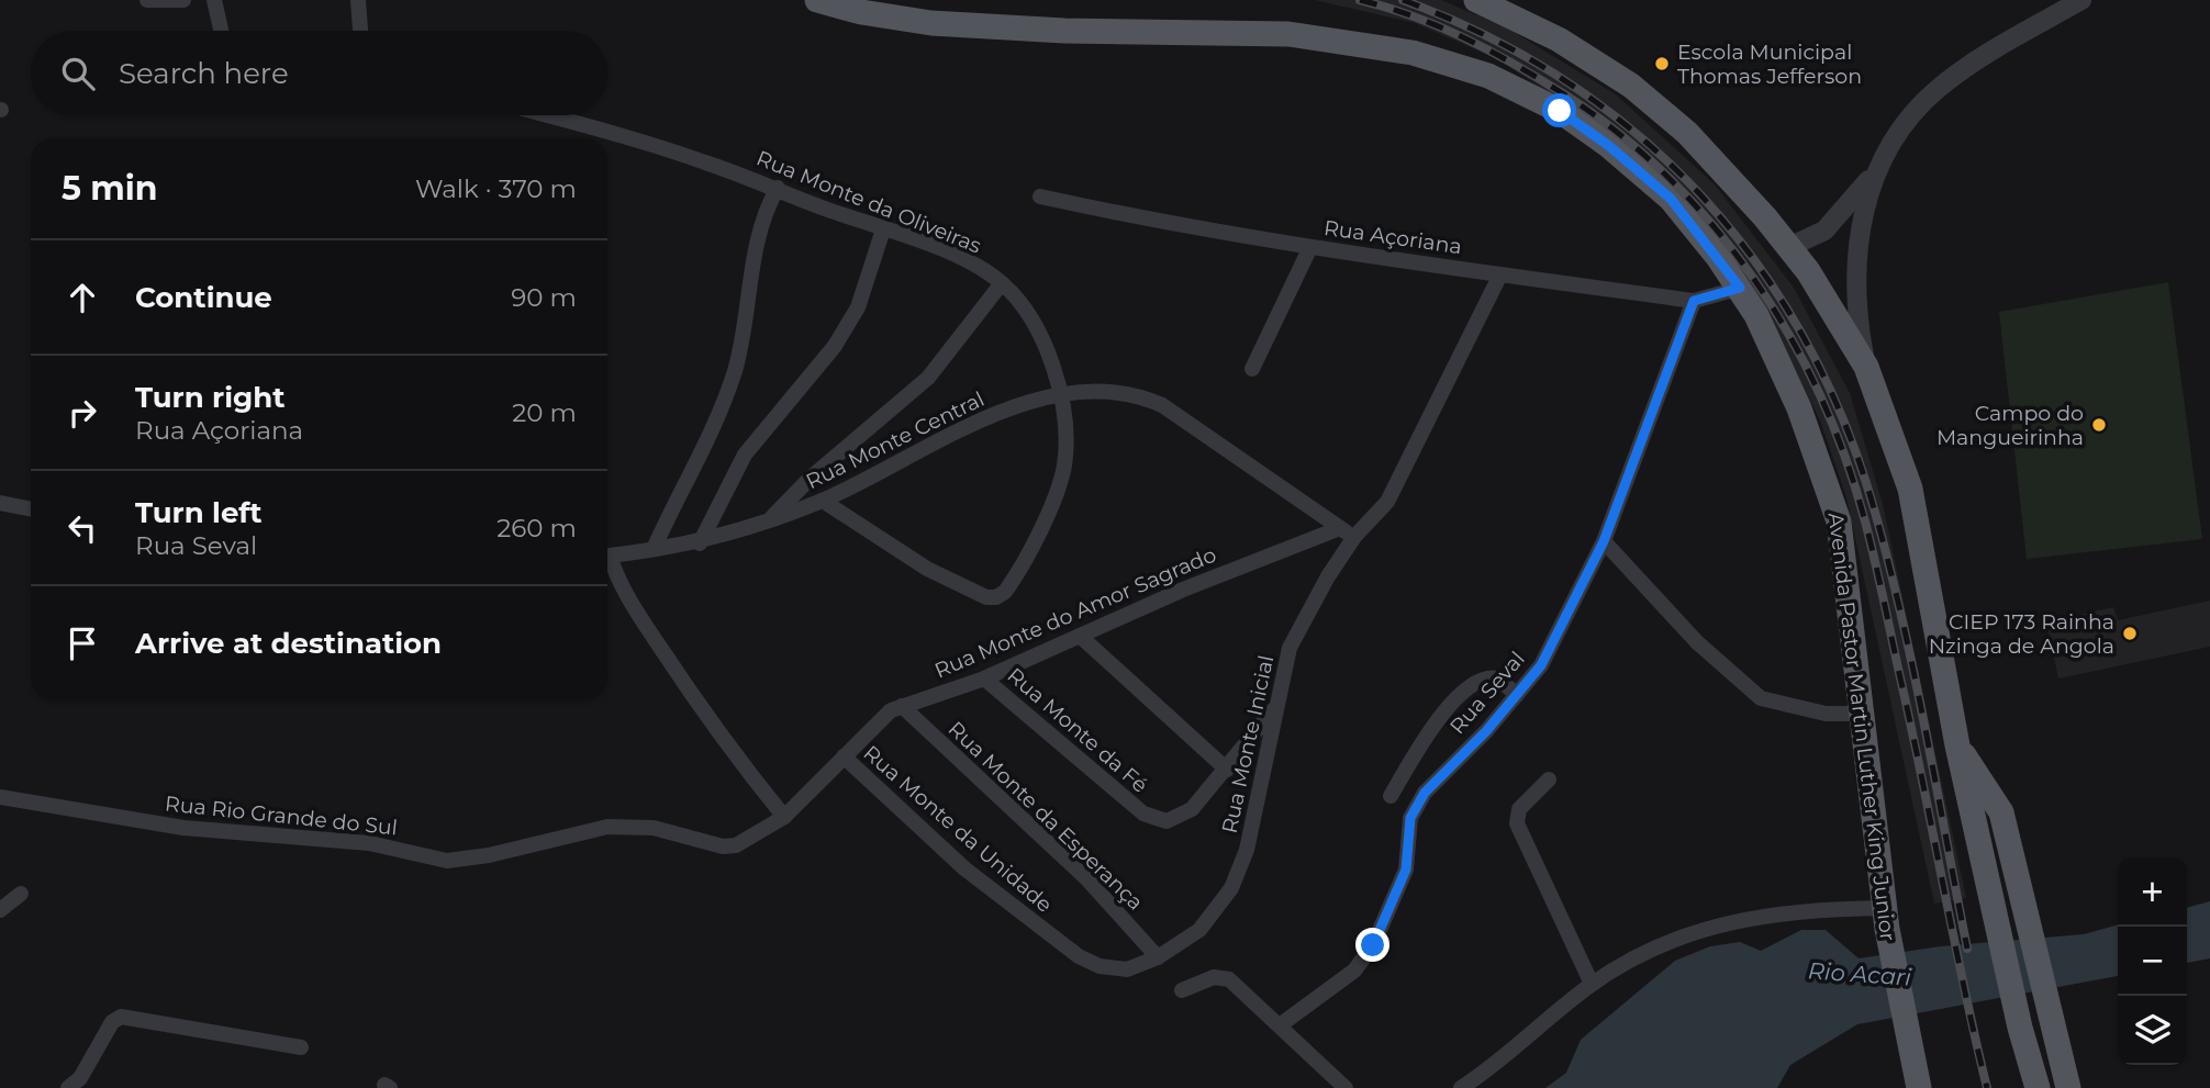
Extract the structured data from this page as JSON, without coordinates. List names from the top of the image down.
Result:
{
  "streets": {
    "main road": ["Avenida Pastor Martin Luther King Junior"],
    "street": [
      "Rua Monte da Oliveiras",
      "Rua Açoriana",
      "Rua Monte Central",
      "Rua Monte do Amor Sagrado",
      "Rua Seval",
      "Rua Monte da Fé",
      "Rua Monte Inicial",
      "Rua Rio Grande do Sul",
      "Rua Monte da Esperança",
      "Rua Monte da Unidade"
    ]
  },
  "crossings": [
    ["Rua Monte da Oliveiras", "Rua Monte Central"],
    ["Rua Açoriana", "Rua Seval"],
    ["Rua Açoriana", "Avenida Pastor Martin Luther King Junior"],
    ["Rua Açoriana", "Rua Monte Inicial"],
    ["Rua Monte Central", "Rua Monte do Amor Sagrado"],
    ["Rua Monte Central", "Rua Monte Inicial"],
    ["Rua Monte do Amor Sagrado", "Rua Monte da Fé"],
    ["Rua Monte do Amor Sagrado", "Rua Monte Inicial"],
    ["Rua Monte do Amor Sagrado", "Rua Rio Grande do Sul"],
    ["Rua Monte do Amor Sagrado", "Rua Monte da Esperança"],
    ["Rua Monte do Amor Sagrado", "Rua Monte da Unidade"],
    ["Rua Monte da Fé", "Rua Monte Inicial"],
    ["Rua Monte Inicial", "Rua Monte da Esperança"],
    ["Rua Monte Inicial", "Rua Monte da Unidade"]
  ],
  "water": ["Rio Acari"],
  "places": ["Escola Municipal Thomas Jefferson", "Campo do Mangueirinha", "CIEP 173 Rainha Nzinga de Angola"],
  "page": {
    "search": "Search here",
    "heading": ["5 min", "Walk · 370 m"],
    "list": [
      ["Continue", "90 m"],
      ["Turn right", "Rua Açoriana", "20 m"],
      ["Turn left", "Rua Seval", "260 m"],
      "Arrive at destination"
    ],
    "map_buttons": ["+", "−"]
  }
}
